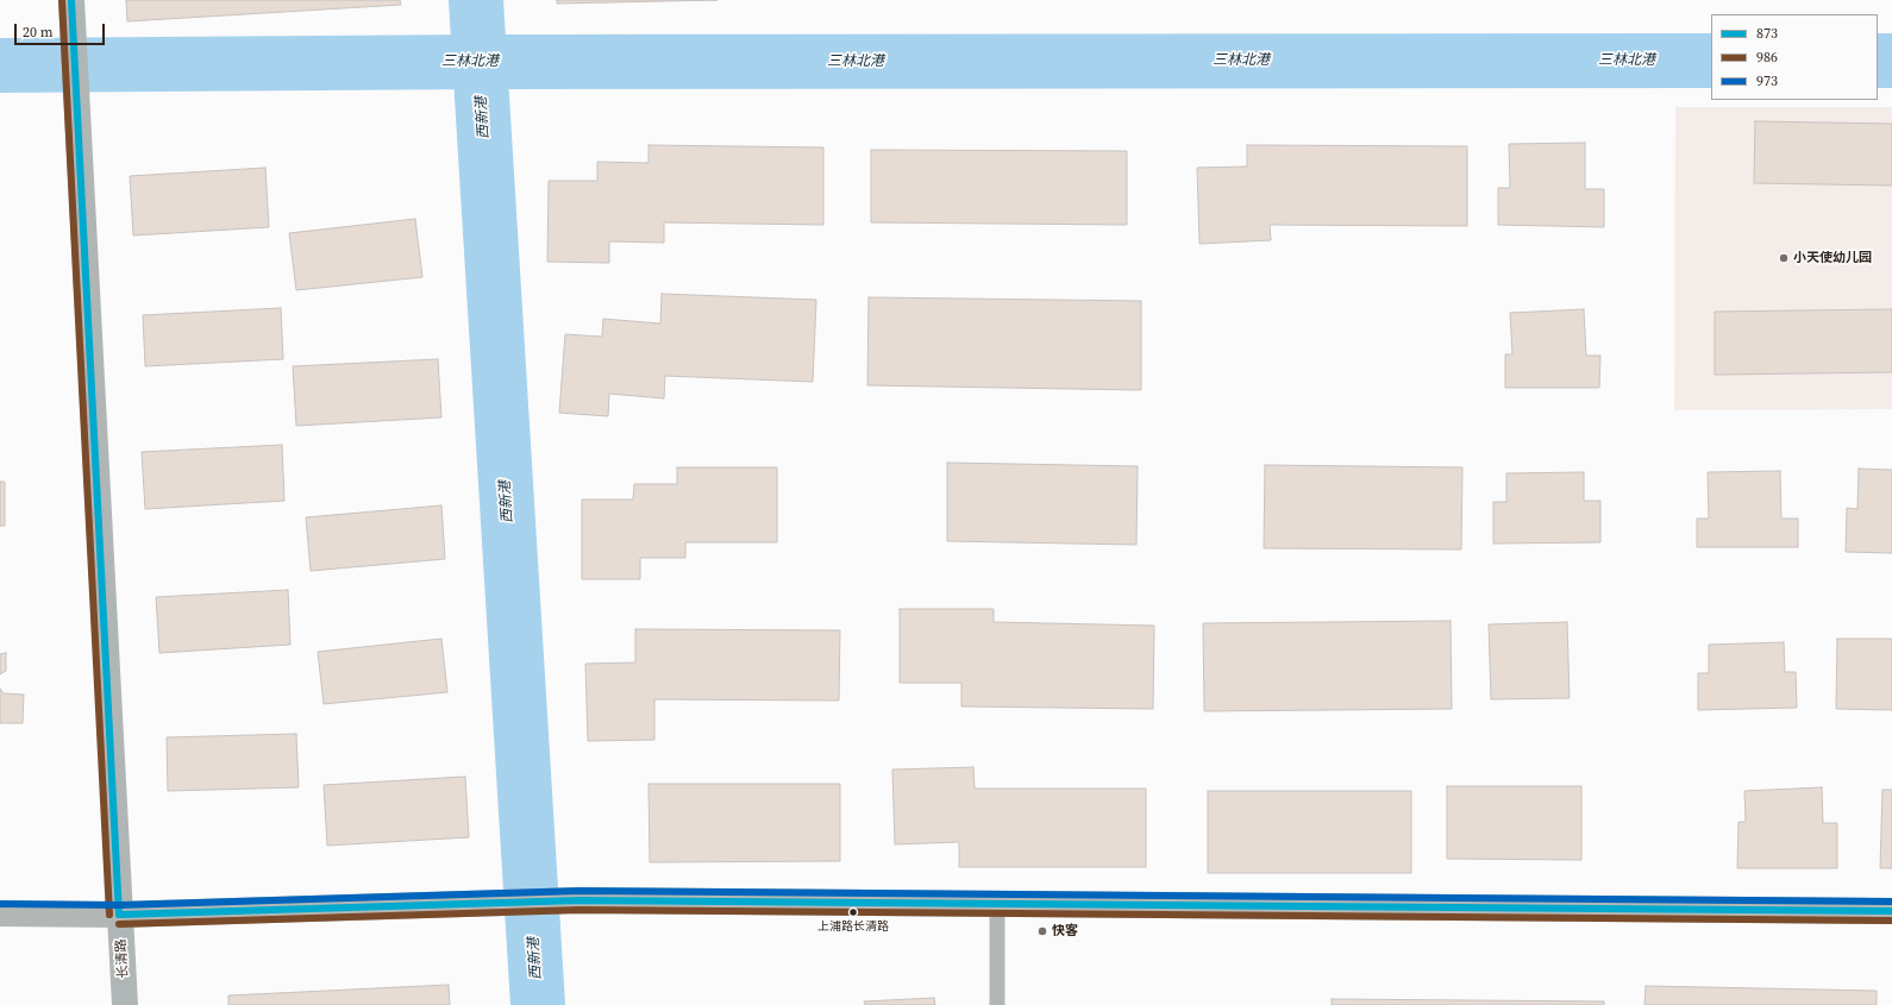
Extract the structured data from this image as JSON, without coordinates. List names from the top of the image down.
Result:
{
  "streets": {
    "main road": ["长清路"]
  },
  "water": ["三林北港", "西新港"],
  "places": ["小天使幼儿园", "上浦路长清路", "快客"],
  "lines": ["transit line 873", "transit line 986", "transit line 973"],
  "legend": ["873", "986", "973"],
  "scale_bar": "20 m"
}
